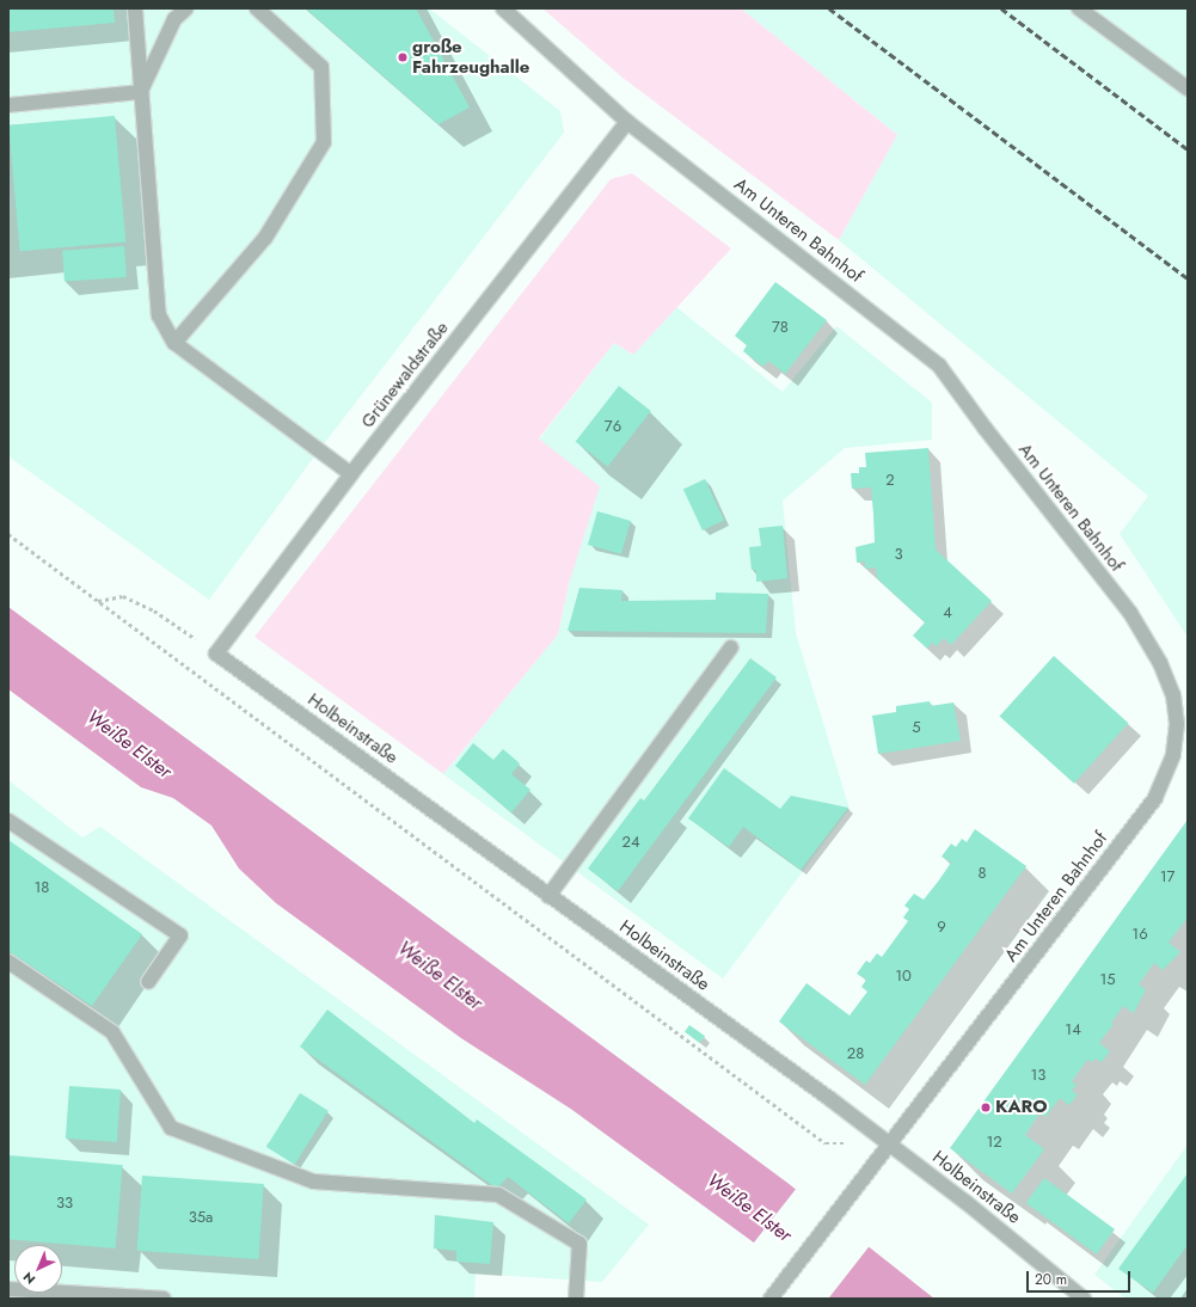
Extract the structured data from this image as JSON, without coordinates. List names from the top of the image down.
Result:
{
  "streets": {
    "street": ["Am Unteren Bahnhof", "Grünewaldstraße", "Holbeinstraße"]
  },
  "crossings": [
    ["Am Unteren Bahnhof", "Grünewaldstraße"],
    ["Am Unteren Bahnhof", "Holbeinstraße"],
    ["Grünewaldstraße", "Holbeinstraße"]
  ],
  "water": ["Weiße Elster"],
  "places": ["große Fahrzeughalle", "KARO"],
  "house_numbers": [
    "78",
    "76",
    "2",
    "3",
    "4",
    "5",
    "24",
    "8",
    "17",
    "18",
    "9",
    "16",
    "10",
    "15",
    "14",
    "28",
    "13",
    "12",
    "33",
    "35a"
  ],
  "scale_bar": "20 m",
  "north": "bottom left"
}
